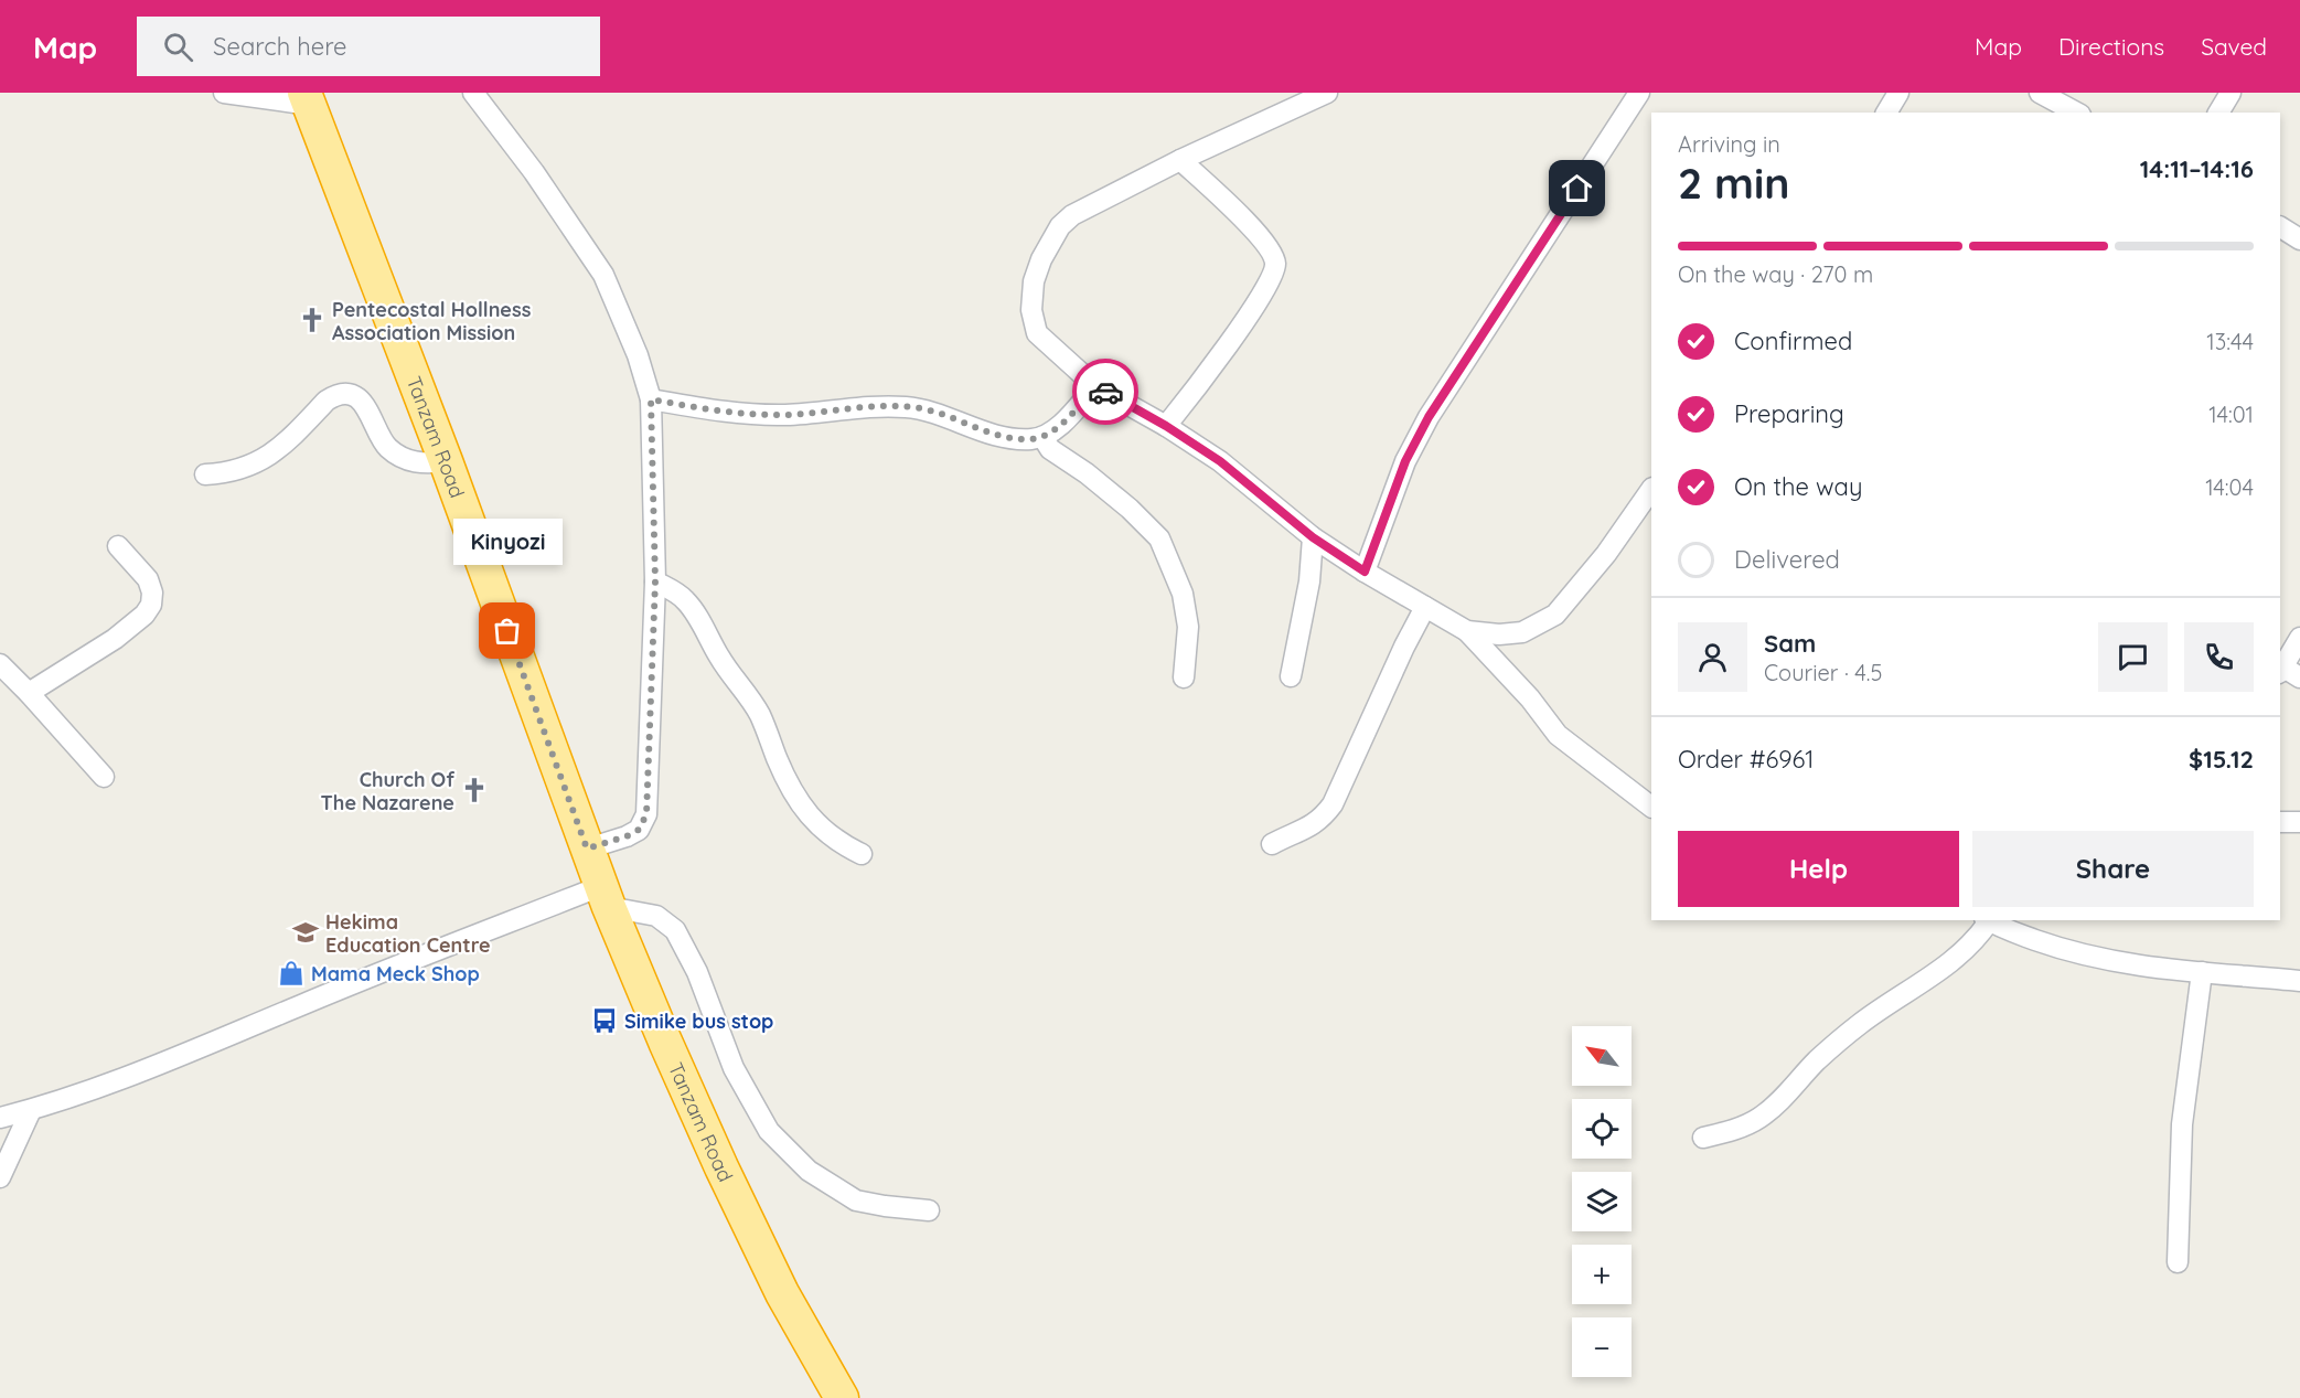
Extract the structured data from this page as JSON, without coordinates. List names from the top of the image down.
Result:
{
  "streets": {
    "highway": ["Tanzam Road"]
  },
  "places": {
    "church": ["Pentecostal Hollness Association Mission", "Church Of The Nazarene"],
    "other": ["Kinyozi"],
    "school or university": ["Hekima Education Centre"],
    "shop": ["Mama Meck Shop"],
    "bus stop": ["Simike bus stop"]
  },
  "north": "top left",
  "page": {
    "header": "Map",
    "search": "Search here",
    "nav": ["Map", "Directions", "Saved"],
    "heading": ["2 min", "Arriving in", "14:11–14:16"],
    "panel": [
      "Sam",
      "Courier · 4.5",
      "Order #6961",
      "$15.12"
    ],
    "bar": "On the way · 270 m",
    "list": [
      ["Confirmed", "13:44"],
      ["Preparing", "14:01"],
      ["On the way", "14:04"],
      "Delivered"
    ],
    "bubble": "Kinyozi",
    "buttons": ["Help", "Share"],
    "map_buttons": ["+", "−"]
  }
}
